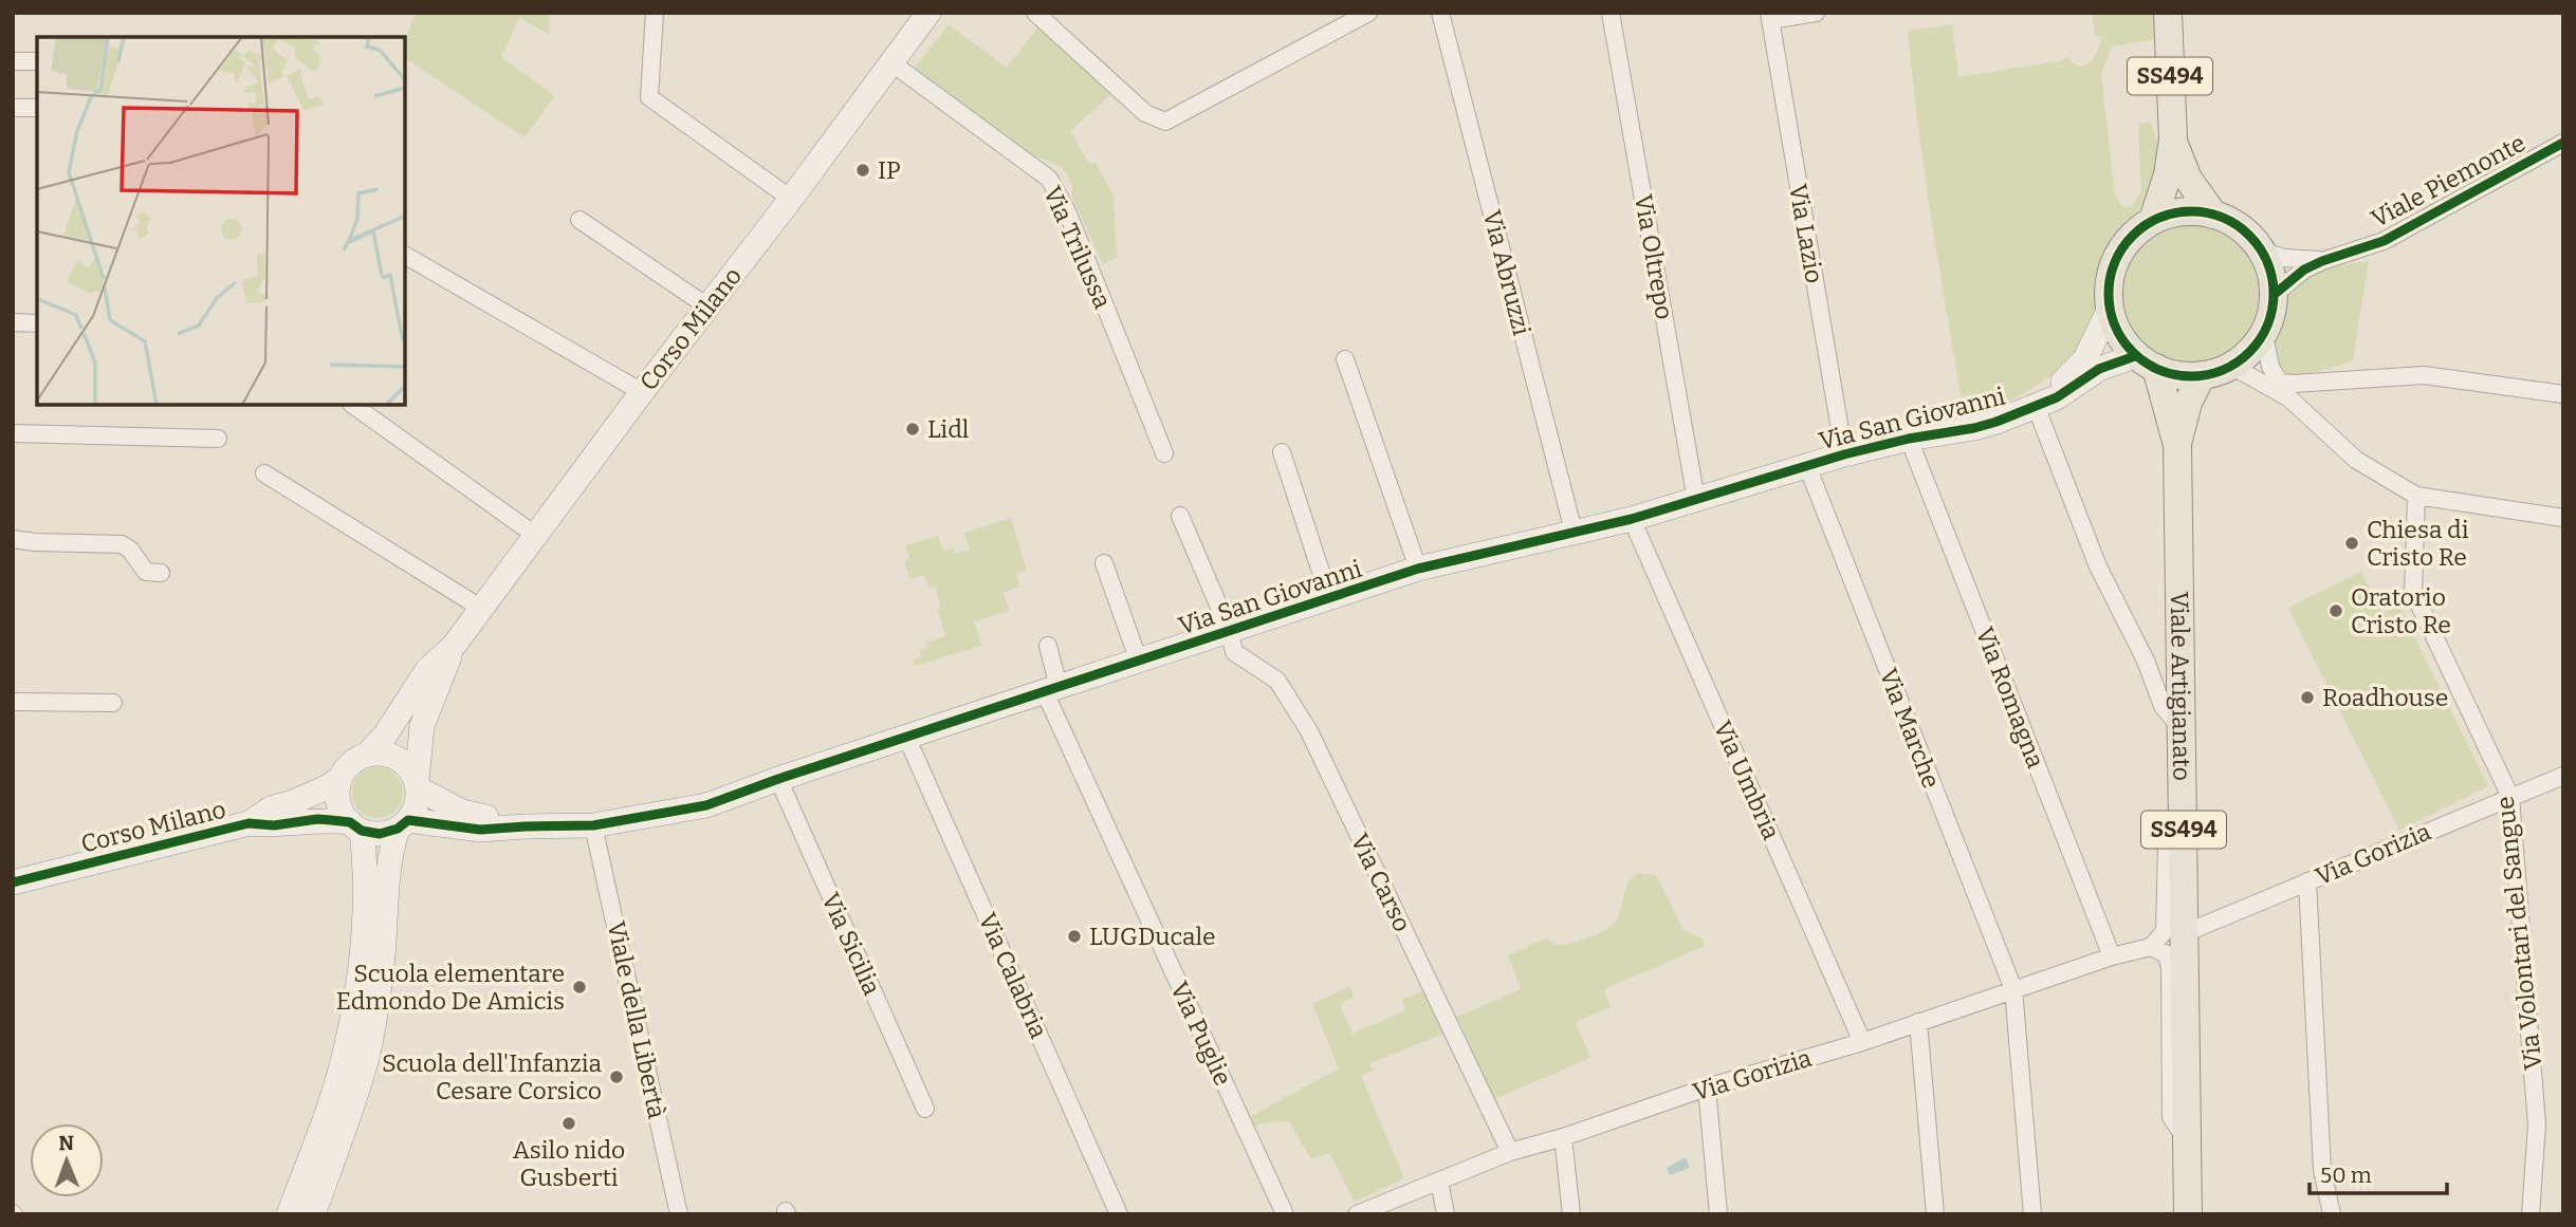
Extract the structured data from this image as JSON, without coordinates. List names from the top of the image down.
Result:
{
  "streets": {
    "main road": ["SS494", "Viale Artigianato"],
    "street": [
      "Viale Piemonte",
      "Via Lazio",
      "Via Trilussa",
      "Via Oltrepo",
      "Via Abruzzi",
      "Corso Milano",
      "Via San Giovanni",
      "Via Romagna",
      "Via Marche",
      "Via Umbria",
      "Via Gorizia",
      "Via Carso",
      "Via Volontari del Sangue",
      "Via Sicilia",
      "Via Calabria",
      "Viale della Libertà",
      "Via Puglie"
    ]
  },
  "crossings": [
    ["SS494", "Viale Piemonte"],
    ["SS494", "Via San Giovanni"],
    ["SS494", "Viale Artigianato"],
    ["Viale Piemonte", "Via San Giovanni"],
    ["Viale Piemonte", "Viale Artigianato"],
    ["Via Lazio", "Via San Giovanni"],
    ["Via Trilussa", "Corso Milano"],
    ["Via Oltrepo", "Via San Giovanni"],
    ["Via Abruzzi", "Via San Giovanni"],
    ["Corso Milano", "Via San Giovanni"],
    ["Via San Giovanni", "Viale Artigianato"],
    ["Via San Giovanni", "Via Romagna"],
    ["Via San Giovanni", "Via Marche"],
    ["Via San Giovanni", "Via Umbria"],
    ["Via San Giovanni", "Via Carso"],
    ["Via San Giovanni", "Via Sicilia"],
    ["Via San Giovanni", "Via Calabria"],
    ["Via San Giovanni", "Viale della Libertà"],
    ["Via San Giovanni", "Via Puglie"],
    ["Viale Artigianato", "Via Gorizia"],
    ["Via Romagna", "Via Gorizia"],
    ["Via Marche", "Via Gorizia"],
    ["Via Umbria", "Via Gorizia"],
    ["Via Gorizia", "Via Carso"],
    ["Via Gorizia", "Via Volontari del Sangue"]
  ],
  "places": [
    "IP",
    "Lidl",
    "Chiesa di Cristo Re",
    "Oratorio Cristo Re",
    "Roadhouse",
    "LUGDucale",
    "Scuola elementare Edmondo De Amicis",
    "Scuola dell'Infanzia Cesare Corsico",
    "Asilo nido Gusberti"
  ],
  "scale_bar": "50 m",
  "north": "top"
}
